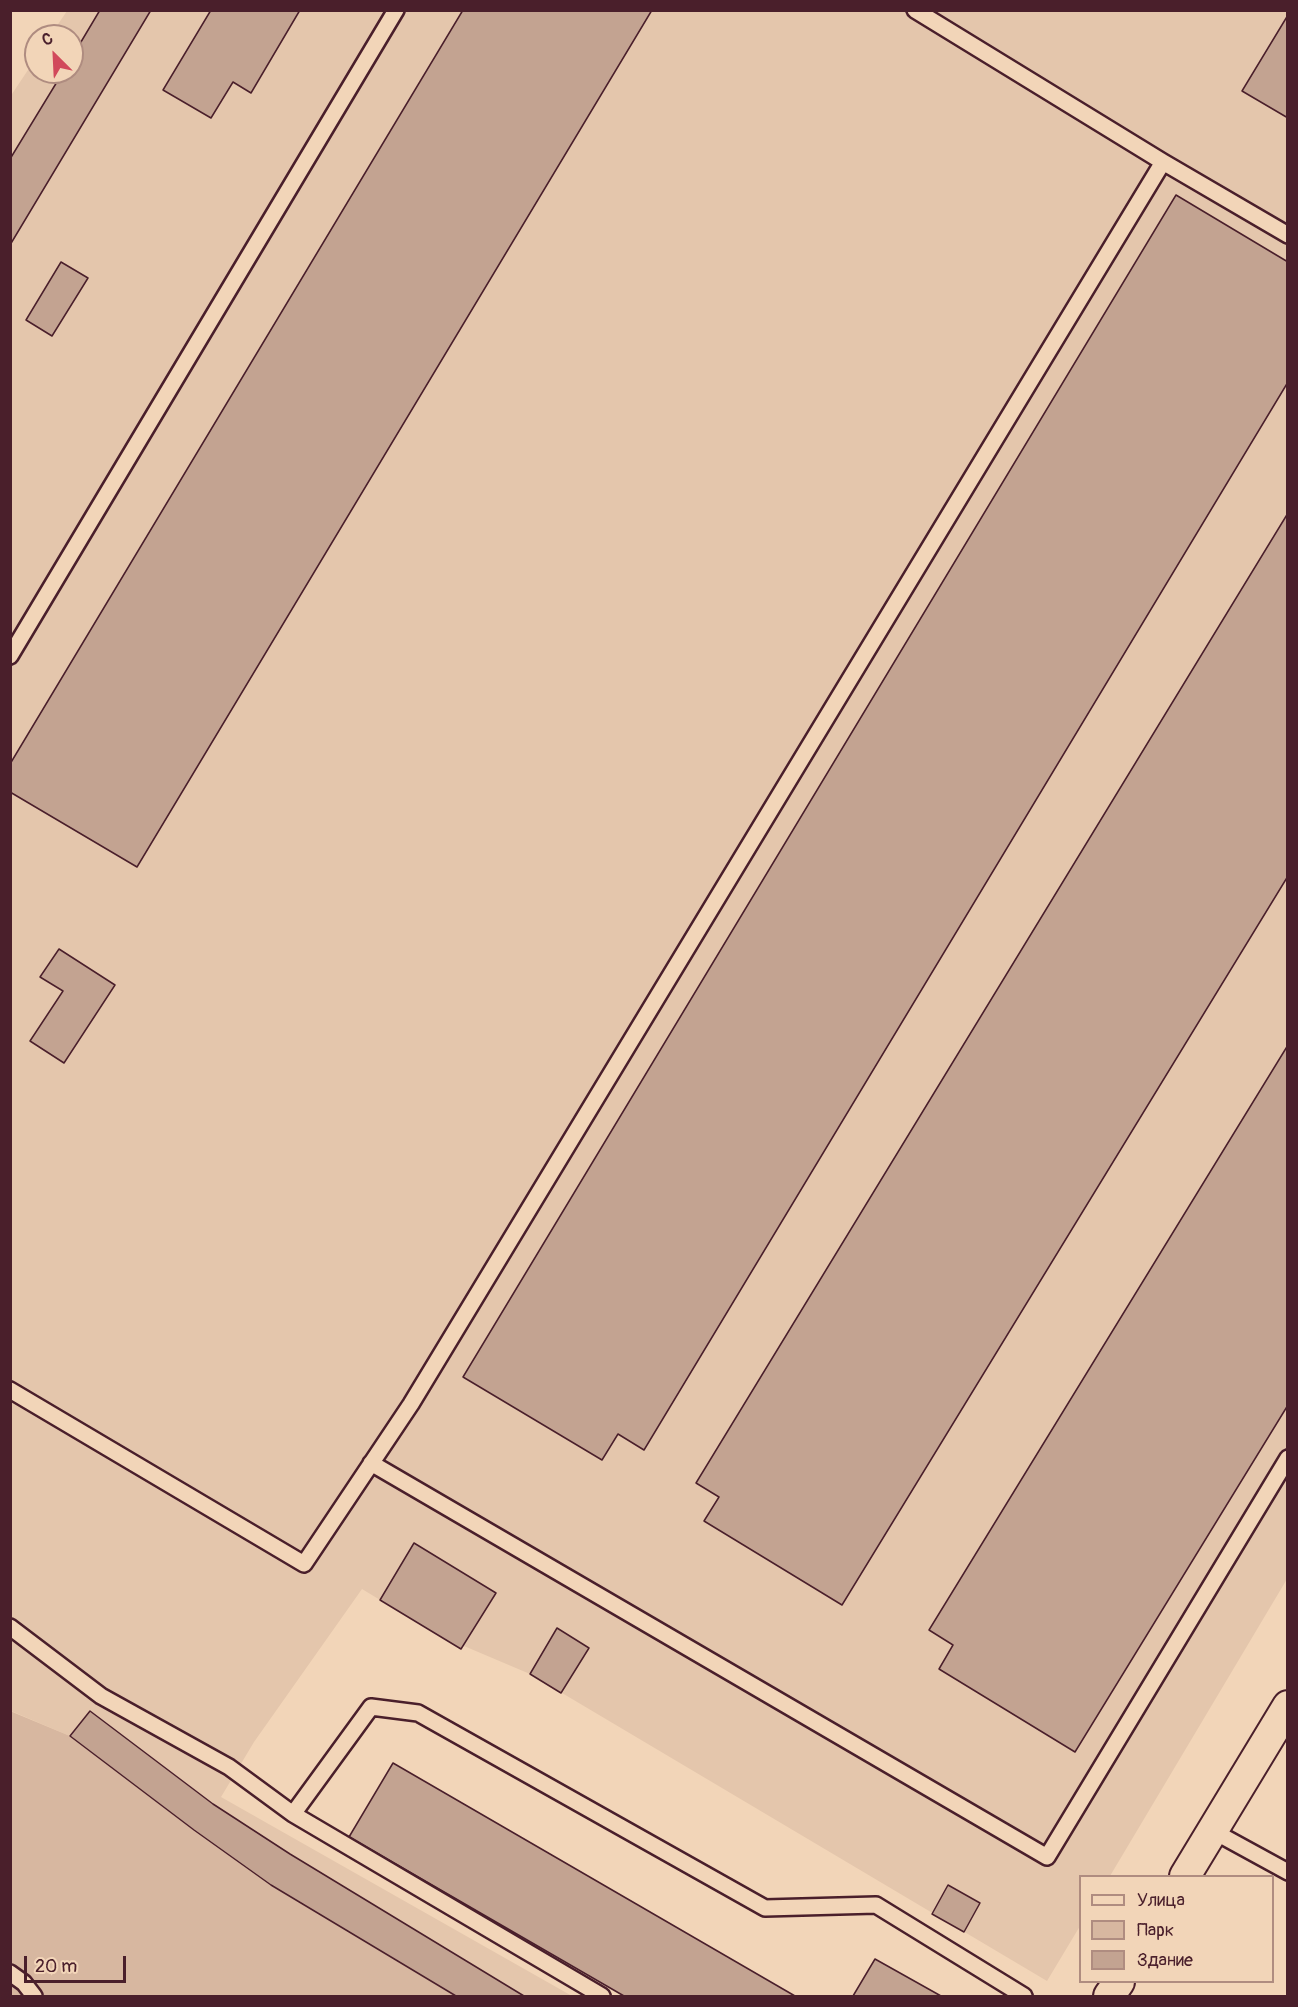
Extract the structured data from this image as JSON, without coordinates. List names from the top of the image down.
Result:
{
  "legend": ["Улица", "Парк", "Здание"],
  "scale_bar": "20 m",
  "north": "top left"
}
